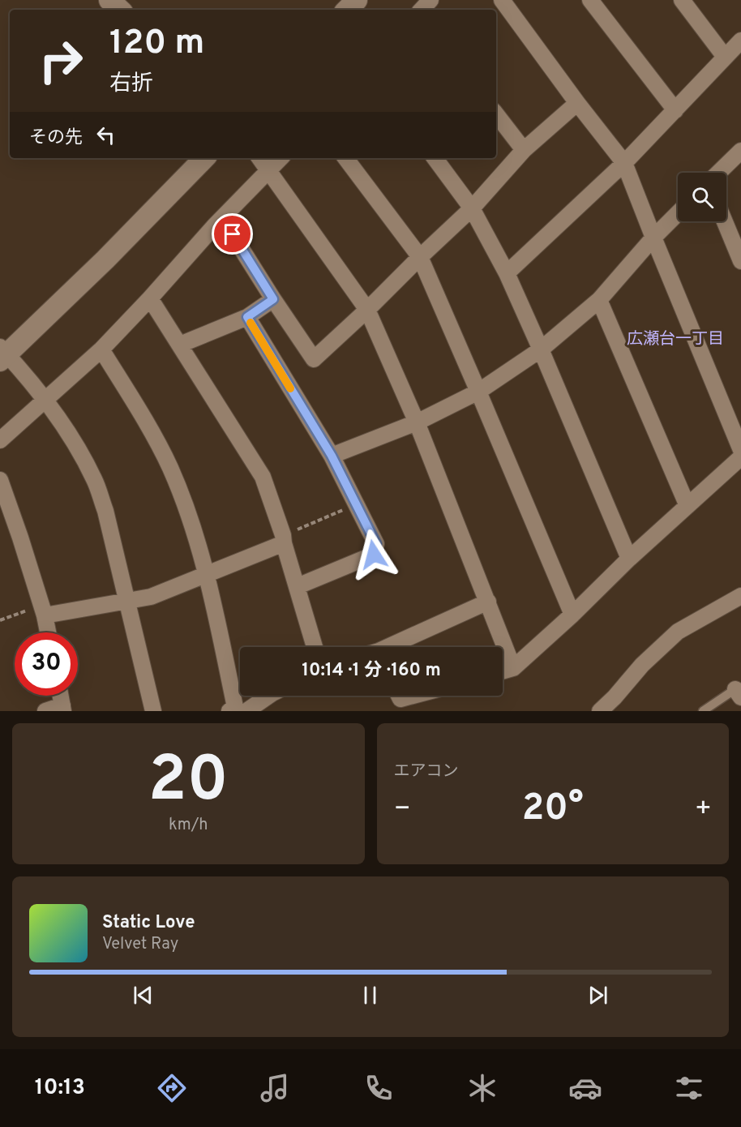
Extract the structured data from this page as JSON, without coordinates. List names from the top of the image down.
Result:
{
  "districts": ["広瀬台一丁目"],
  "page": {
    "turn": ["120 m", "右折"],
    "then": "その先",
    "limit": "30",
    "trip": "10:14 · 1 分 · 160 m",
    "tile": [
      ["20", "km/h"],
      "エアコン"
    ],
    "heat": ["−", "20°", "+"],
    "song": ["Static Love", "Velvet Ray"],
    "tabs": "10:13"
  }
}
